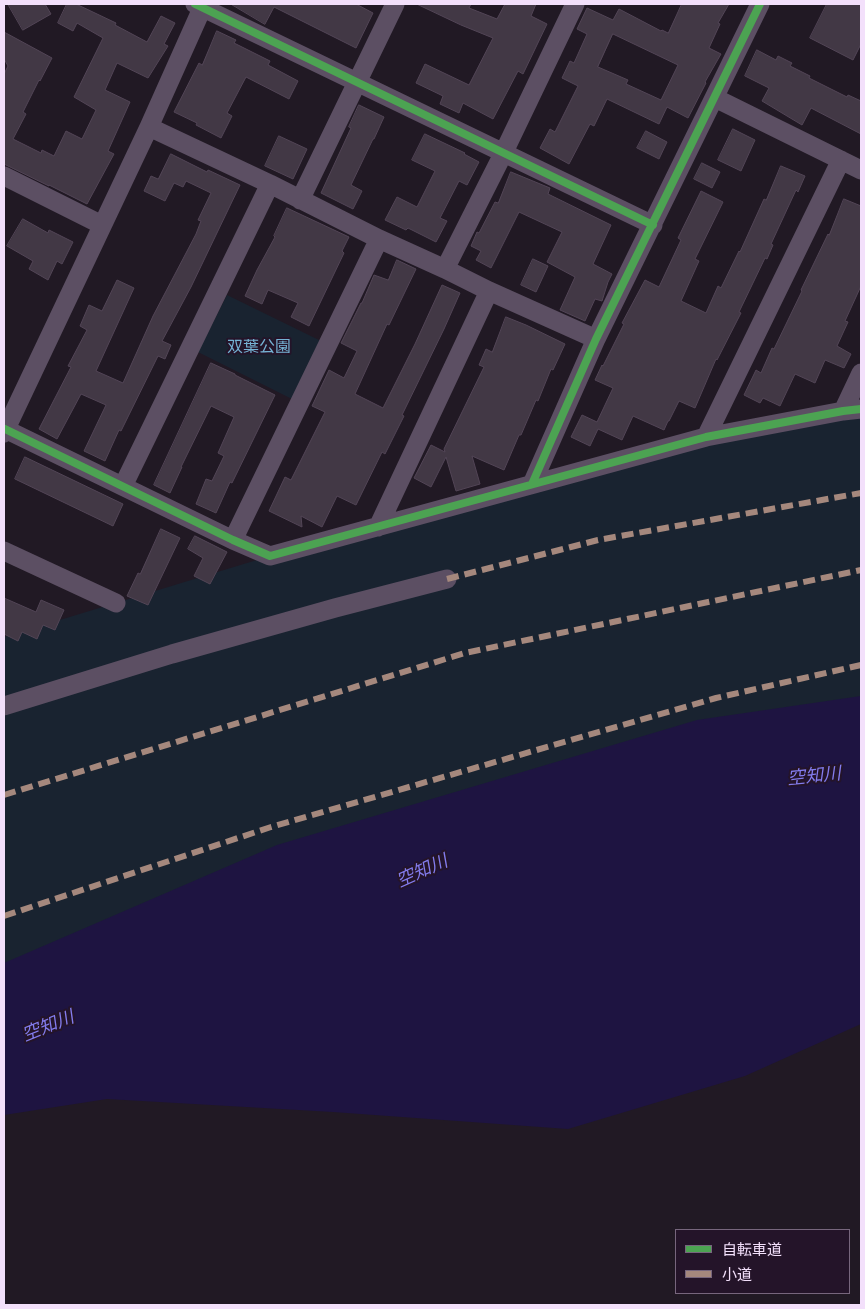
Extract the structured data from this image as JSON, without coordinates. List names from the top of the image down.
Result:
{
  "water": ["空知川"],
  "parks": ["双葉公園"],
  "legend": ["自転車道", "小道"]
}
